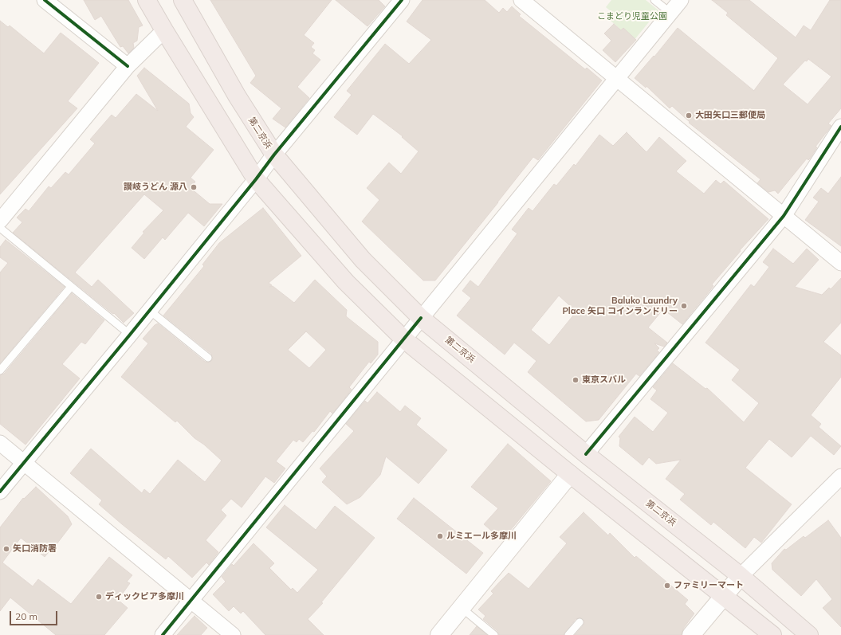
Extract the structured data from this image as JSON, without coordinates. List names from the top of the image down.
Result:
{
  "streets": {
    "highway": ["第二京浜"]
  },
  "parks": ["こまどり児童公園"],
  "places": [
    "大田矢口三郵便局",
    "讃岐うどん 源八",
    "Baluko Laundry Place 矢口 コインランドリー",
    "東京スバル",
    "ルミエール多摩川",
    "矢口消防署",
    "ファミリーマート",
    "ディックピア多摩川"
  ],
  "scale_bar": "20 m"
}
